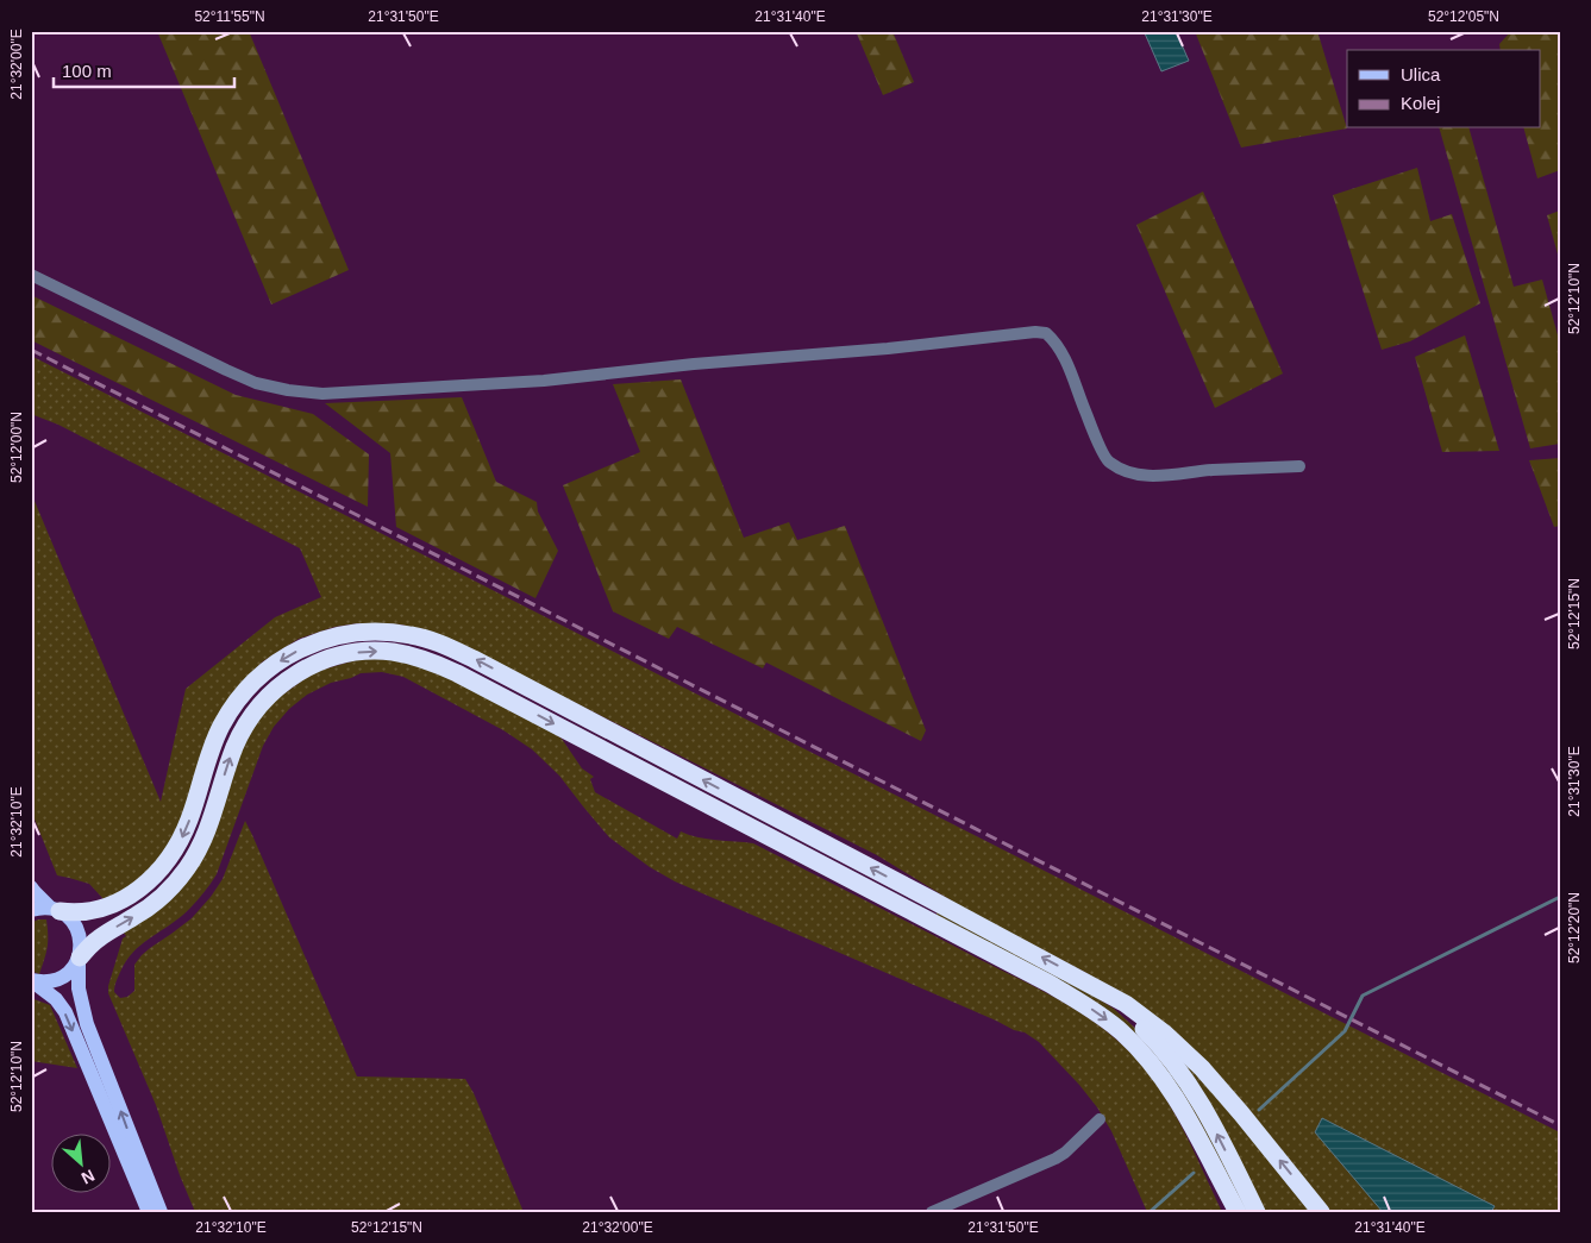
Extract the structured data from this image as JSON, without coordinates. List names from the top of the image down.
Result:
{
  "legend": ["Ulica", "Kolej"],
  "scale_bar": "100 m",
  "north": "bottom right",
  "coordinates": [
    "52°11'55\"N",
    "21°31'50\"E",
    "21°31'40\"E",
    "21°31'30\"E",
    "52°12'05\"N",
    "21°32'00\"E",
    "52°12'10\"N",
    "52°12'00\"N",
    "52°12'15\"N",
    "21°32'10\"E",
    "52°12'20\"N"
  ]
}
